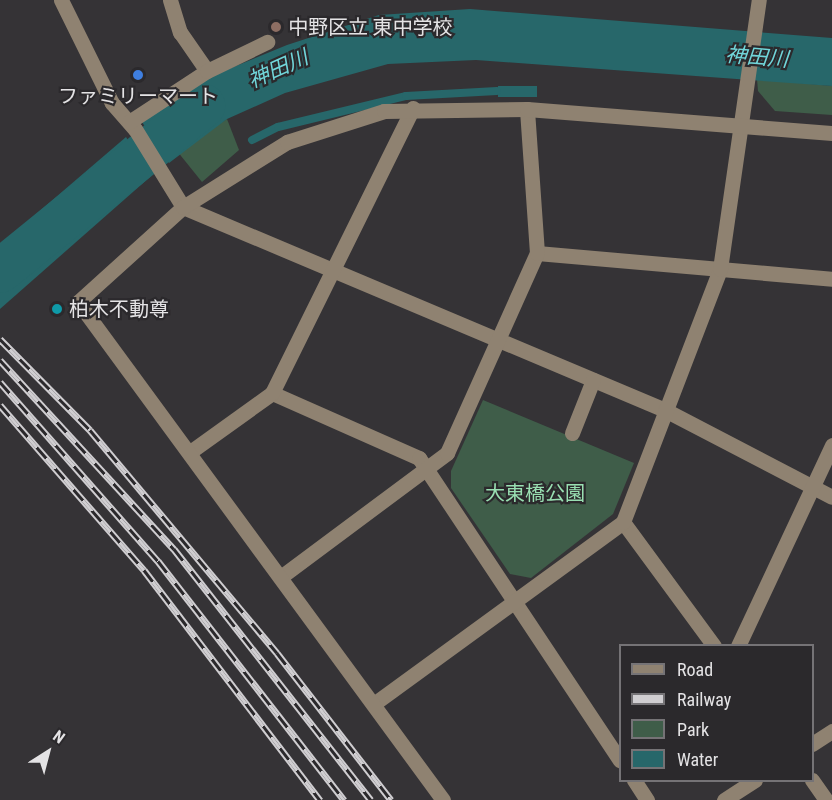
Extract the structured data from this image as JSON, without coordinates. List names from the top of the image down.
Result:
{
  "water": ["神田川"],
  "parks": ["大東橋公園"],
  "places": ["中野区立 東中学校", "ファミリーマート", "柏木不動尊"],
  "legend": [
    "Road",
    "Railway",
    "Park",
    "Water"
  ],
  "north": "top right"
}
